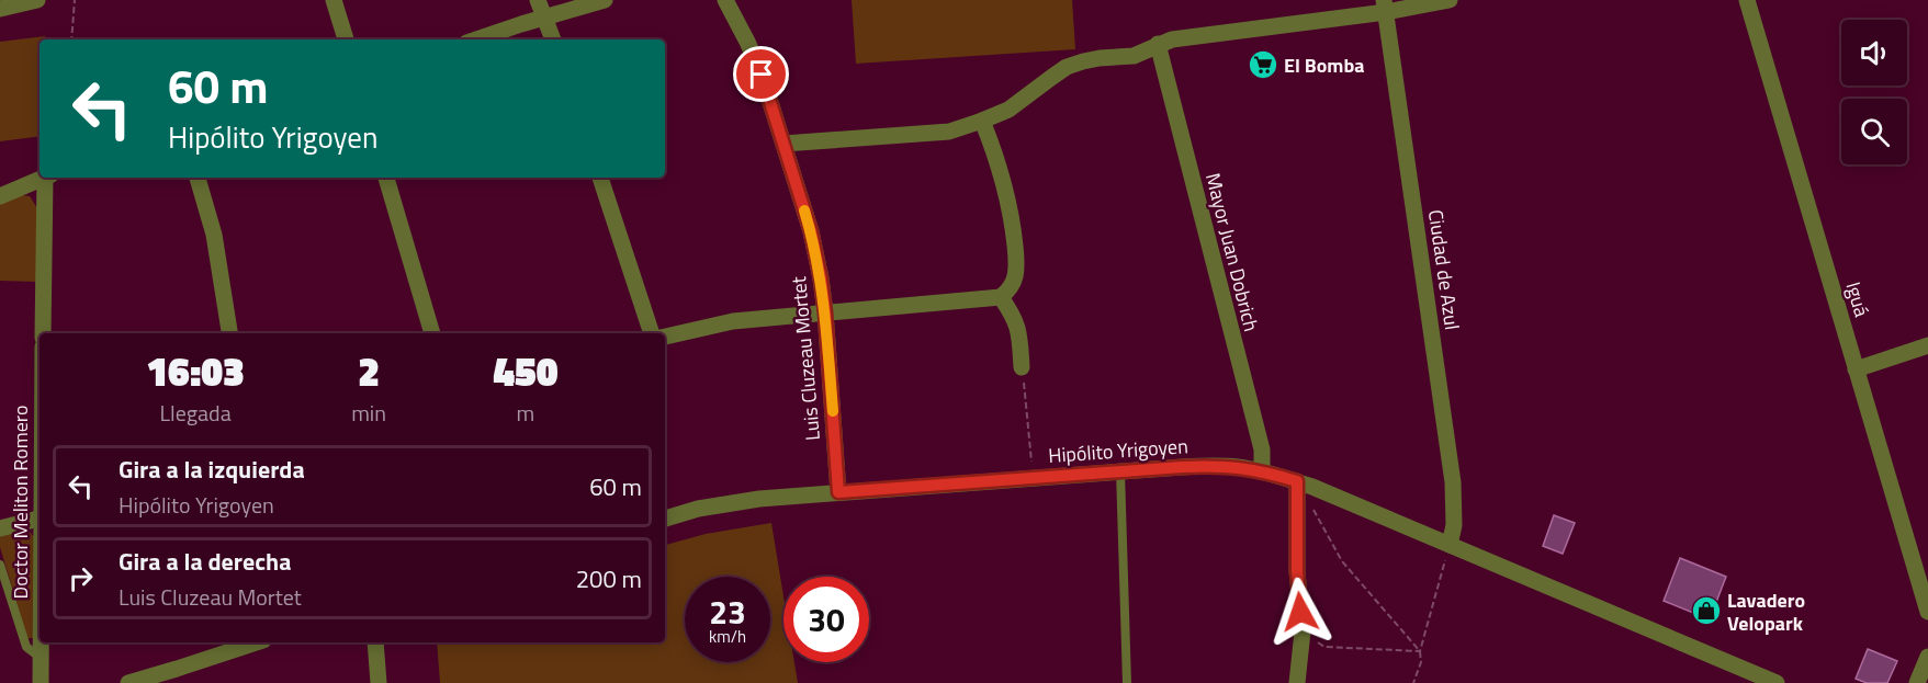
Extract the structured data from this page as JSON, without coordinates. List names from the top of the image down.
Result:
{
  "streets": {
    "street": [
      "Mayor Juan Dobrich",
      "Ciudad de Azul",
      "Iguá",
      "Luis Cluzeau Mortet",
      "Hipólito Yrigoyen",
      "Doctor Meliton Romero"
    ]
  },
  "crossings": [
    ["Mayor Juan Dobrich", "Hipólito Yrigoyen"],
    ["Ciudad de Azul", "Hipólito Yrigoyen"],
    ["Luis Cluzeau Mortet", "Hipólito Yrigoyen"]
  ],
  "places": {
    "supermarket": ["El Bomba"],
    "shop": ["Lavadero Velopark"]
  },
  "page": {
    "turn": ["60 m", "Hipólito Yrigoyen"],
    "eta": [
      "16:03",
      "Llegada",
      "2",
      "min",
      "450",
      "m"
    ],
    "list": [
      {
        "name": "Gira a la izquierda",
        "note": "Hipólito Yrigoyen",
        "value": "60 m"
      },
      {
        "name": "Gira a la derecha",
        "note": "Luis Cluzeau Mortet",
        "value": "200 m"
      }
    ],
    "speed": "23 km/h",
    "limit": "30"
  }
}
